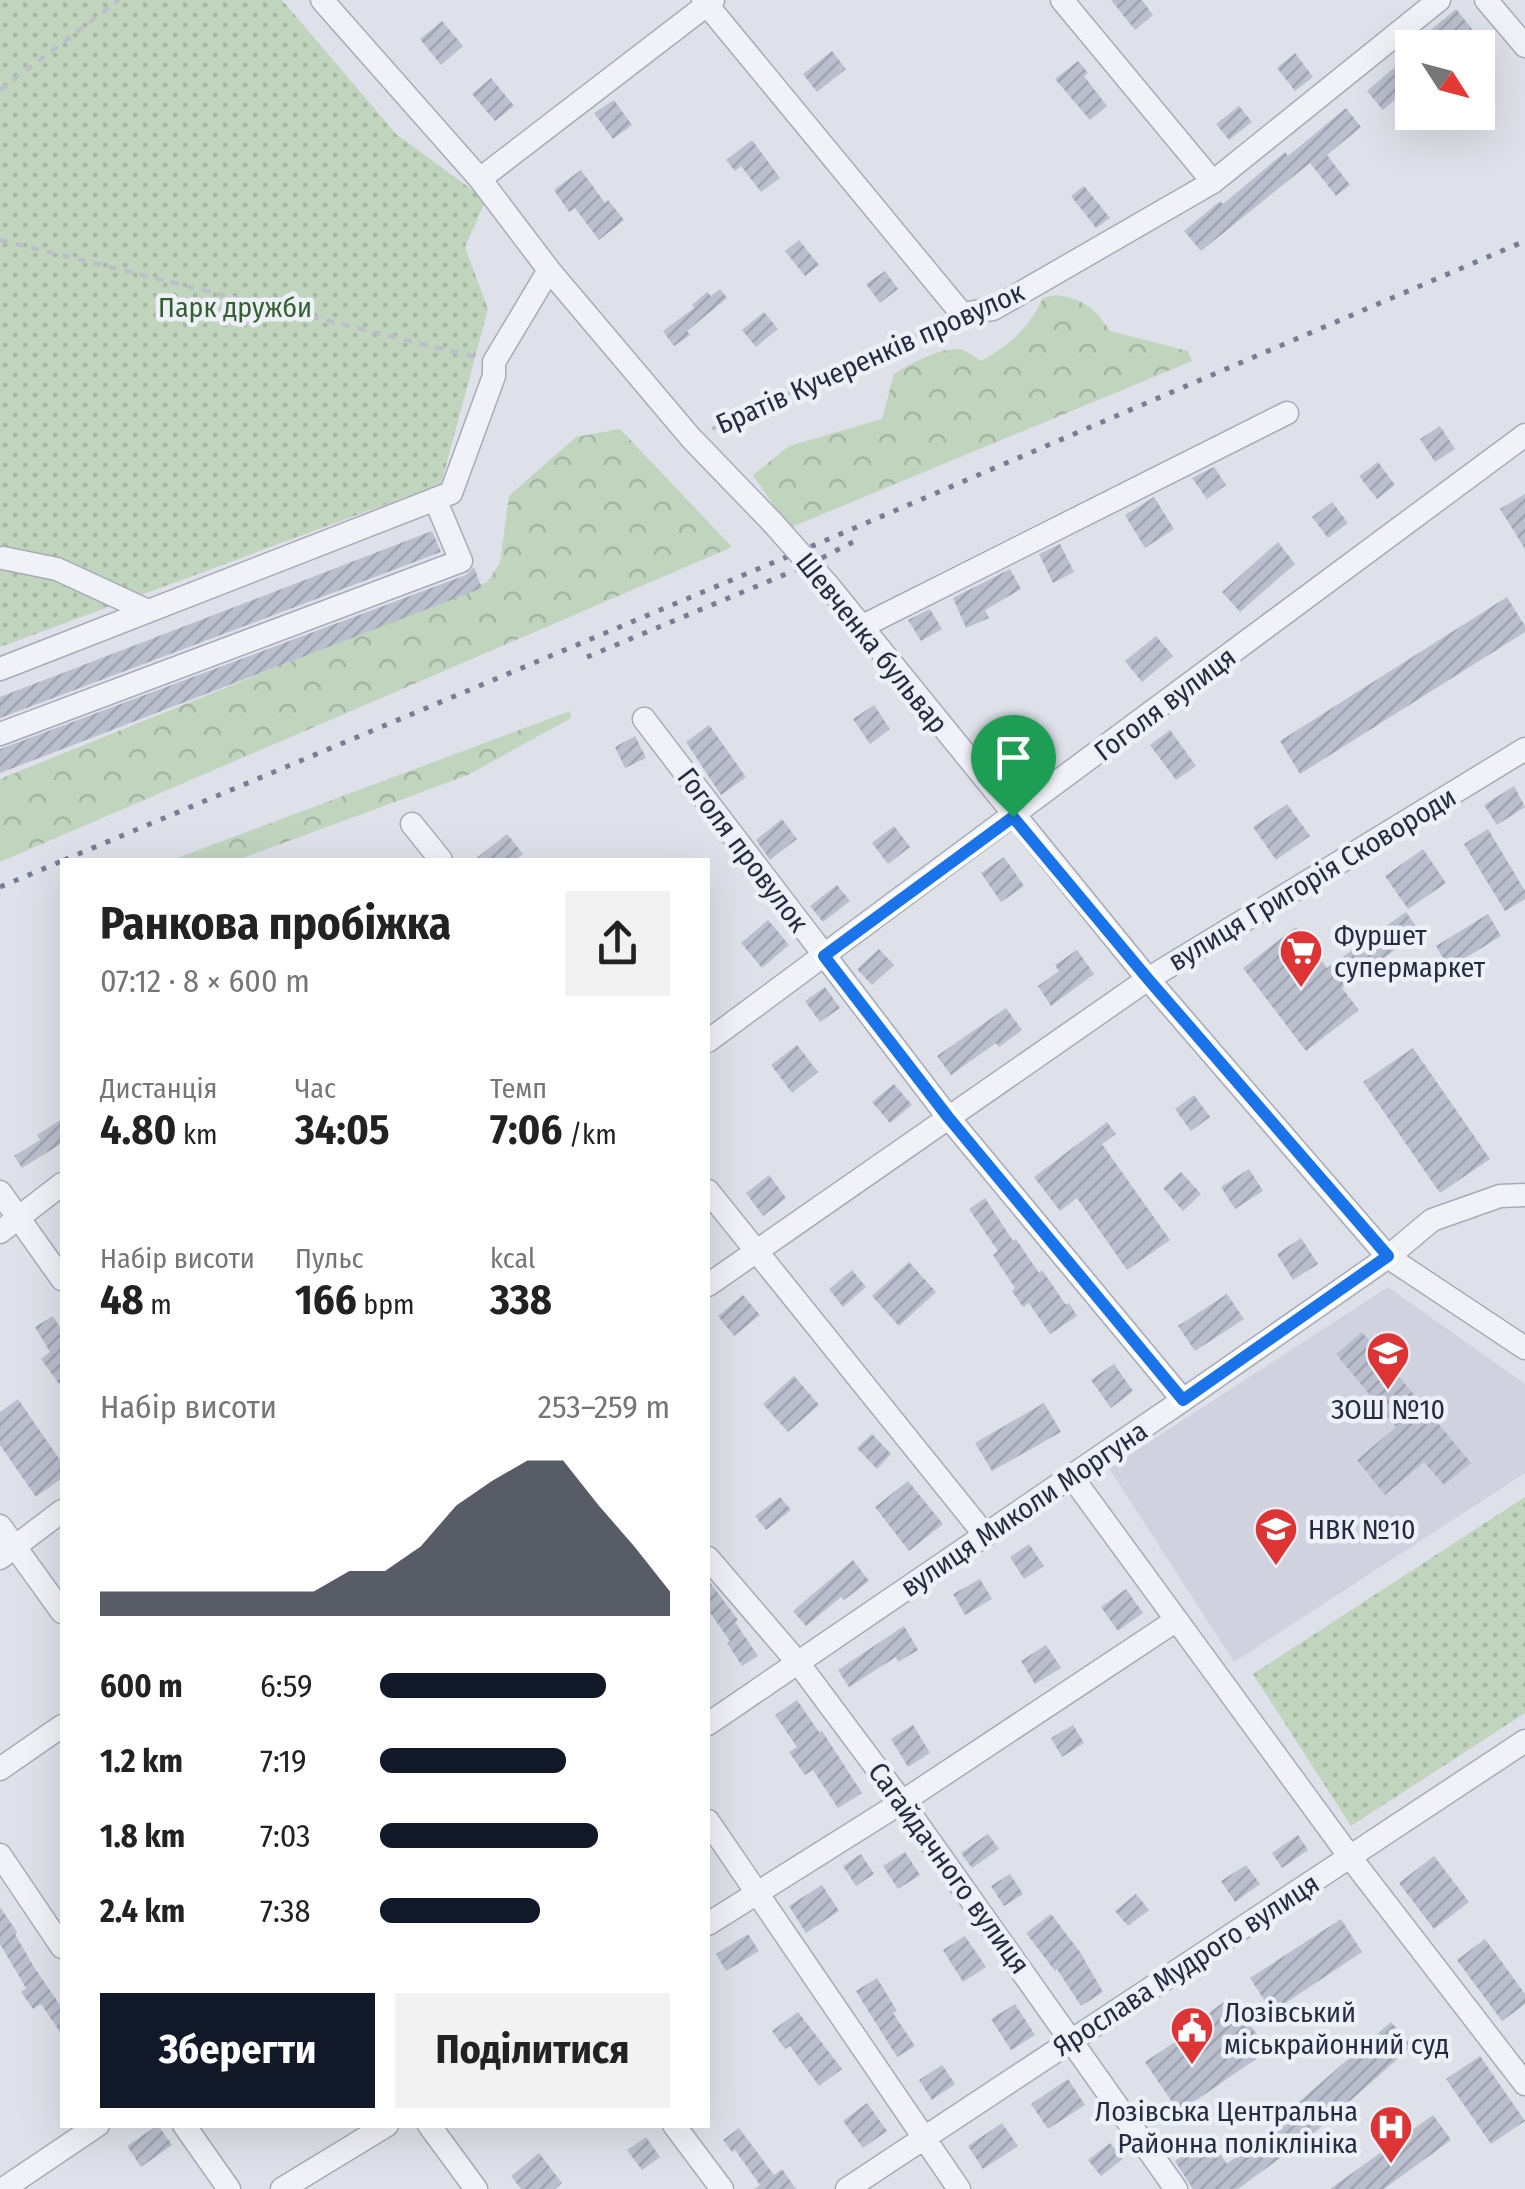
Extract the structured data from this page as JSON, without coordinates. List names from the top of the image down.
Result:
{
  "streets": {
    "street": [
      "Братів Кучеренків провулок",
      "Шевченка бульвар",
      "Гоголя вулиця",
      "Гоголя провулок",
      "вулиця Григорія Сковороди",
      "вулиця Миколи Моргуна",
      "Сагайдачного вулиця",
      "Ярослава Мудрого вулиця"
    ]
  },
  "crossings": [
    ["Братів Кучеренків провулок", "Шевченка бульвар"],
    ["Шевченка бульвар", "Гоголя вулиця"],
    ["Шевченка бульвар", "вулиця Григорія Сковороди"],
    ["Шевченка бульвар", "вулиця Миколи Моргуна"],
    ["Гоголя вулиця", "Гоголя провулок"],
    ["Гоголя провулок", "вулиця Григорія Сковороди"],
    ["Гоголя провулок", "вулиця Миколи Моргуна"],
    ["вулиця Миколи Моргуна", "Сагайдачного вулиця"],
    ["Сагайдачного вулиця", "Ярослава Мудрого вулиця"]
  ],
  "parks": ["Парк дружби"],
  "places": {
    "supermarket": ["Фуршет супермаркет"],
    "school or university": ["ЗОШ №10", "НВК №10"],
    "public building": ["Лозівський міськрайонний суд"],
    "hospital": ["Лозівська Центральна Районна поліклініка"]
  },
  "north": "bottom right",
  "page": {
    "heading": ["Ранкова пробіжка", "07:12 · 8 × 600 m"],
    "stats": [
      ["Дистанція", "4.80 km"],
      ["Час", "34:05"],
      ["Темп", "7:06 /km"],
      ["Набір висоти", "48 m"],
      ["Пульс", "166 bpm"],
      ["kcal", "338"]
    ],
    "chart": ["Набір висоти", "253–259 m"],
    "list": [
      {
        "name": "600 m",
        "note": "6:59"
      },
      {
        "name": "1.2 km",
        "note": "7:19"
      },
      {
        "name": "1.8 km",
        "note": "7:03"
      },
      {
        "name": "2.4 km",
        "note": "7:38"
      }
    ],
    "buttons": ["Зберегти", "Поділитися"]
  }
}
